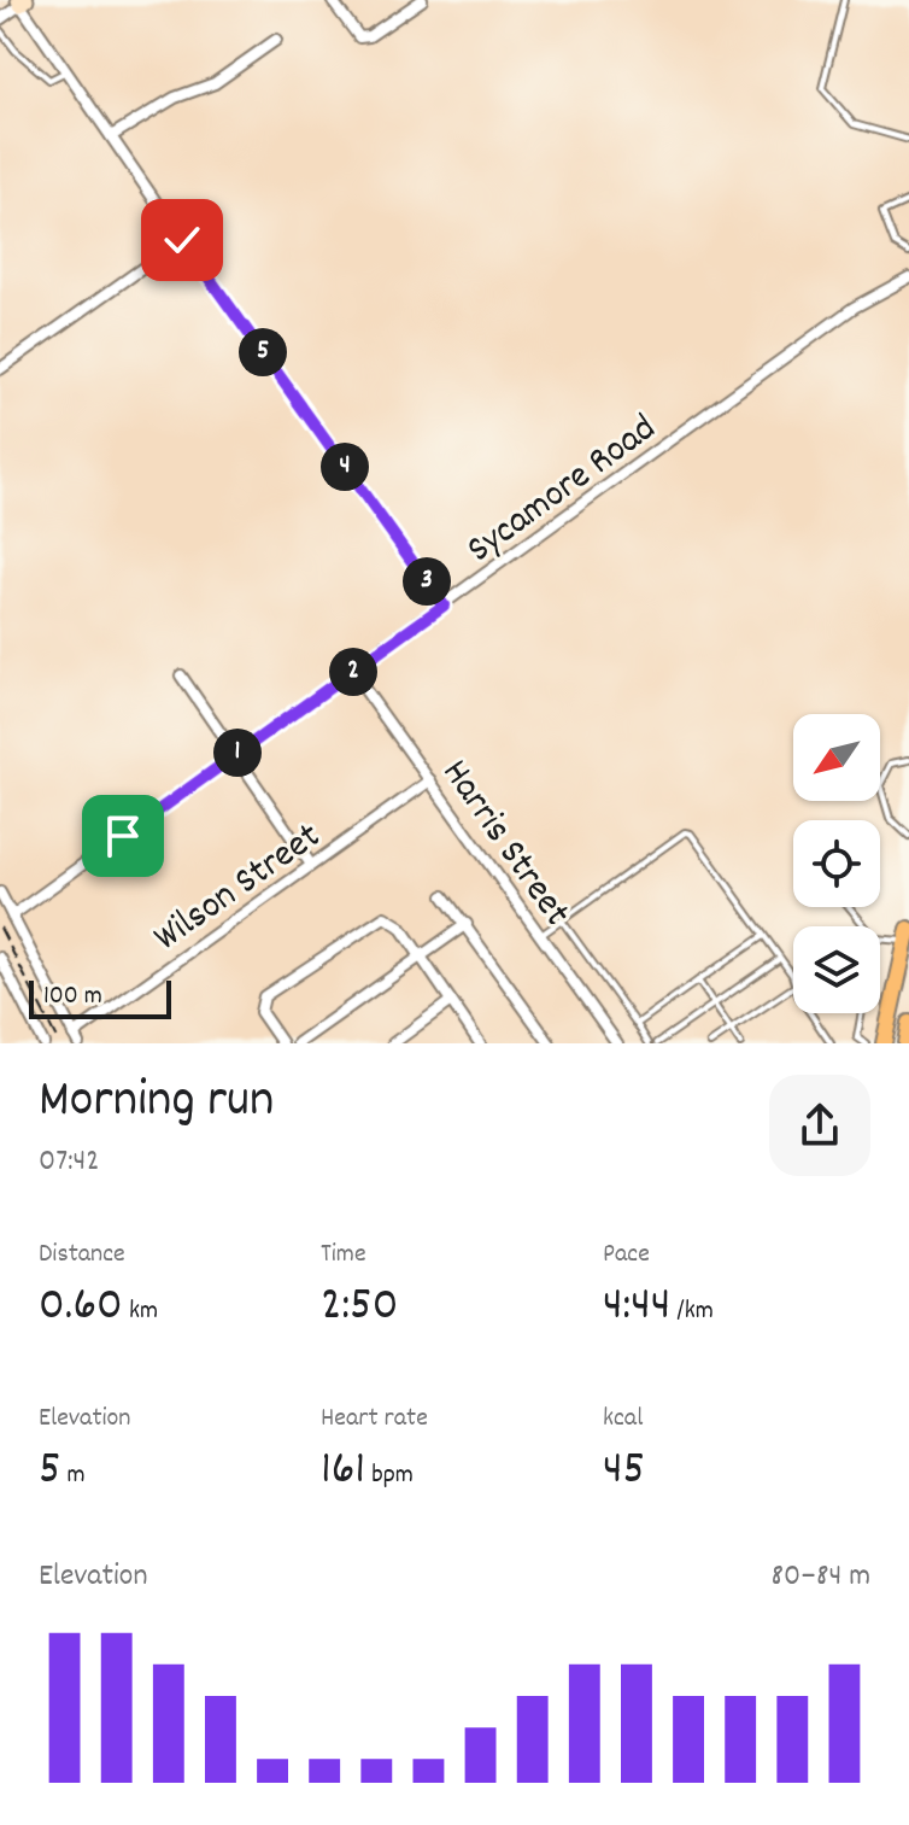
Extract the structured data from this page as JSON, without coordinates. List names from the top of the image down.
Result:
{
  "streets": {
    "street": ["Sycamore Road", "Harris Street", "Wilson Street"]
  },
  "crossings": [
    ["Sycamore Road", "Harris Street"],
    ["Harris Street", "Wilson Street"]
  ],
  "scale_bar": "100 m",
  "north": "bottom left",
  "page": {
    "pins": [
      "5",
      "4",
      "3",
      "2",
      "1"
    ],
    "scale": "100 m",
    "heading": ["Morning run", "07:42"],
    "stats": [
      ["Distance", "0.60 km"],
      ["Time", "2:50"],
      ["Pace", "4:44 /km"],
      ["Elevation", "5 m"],
      ["Heart rate", "161 bpm"],
      ["kcal", "45"]
    ],
    "chart": ["Elevation", "80–84 m"]
  }
}
